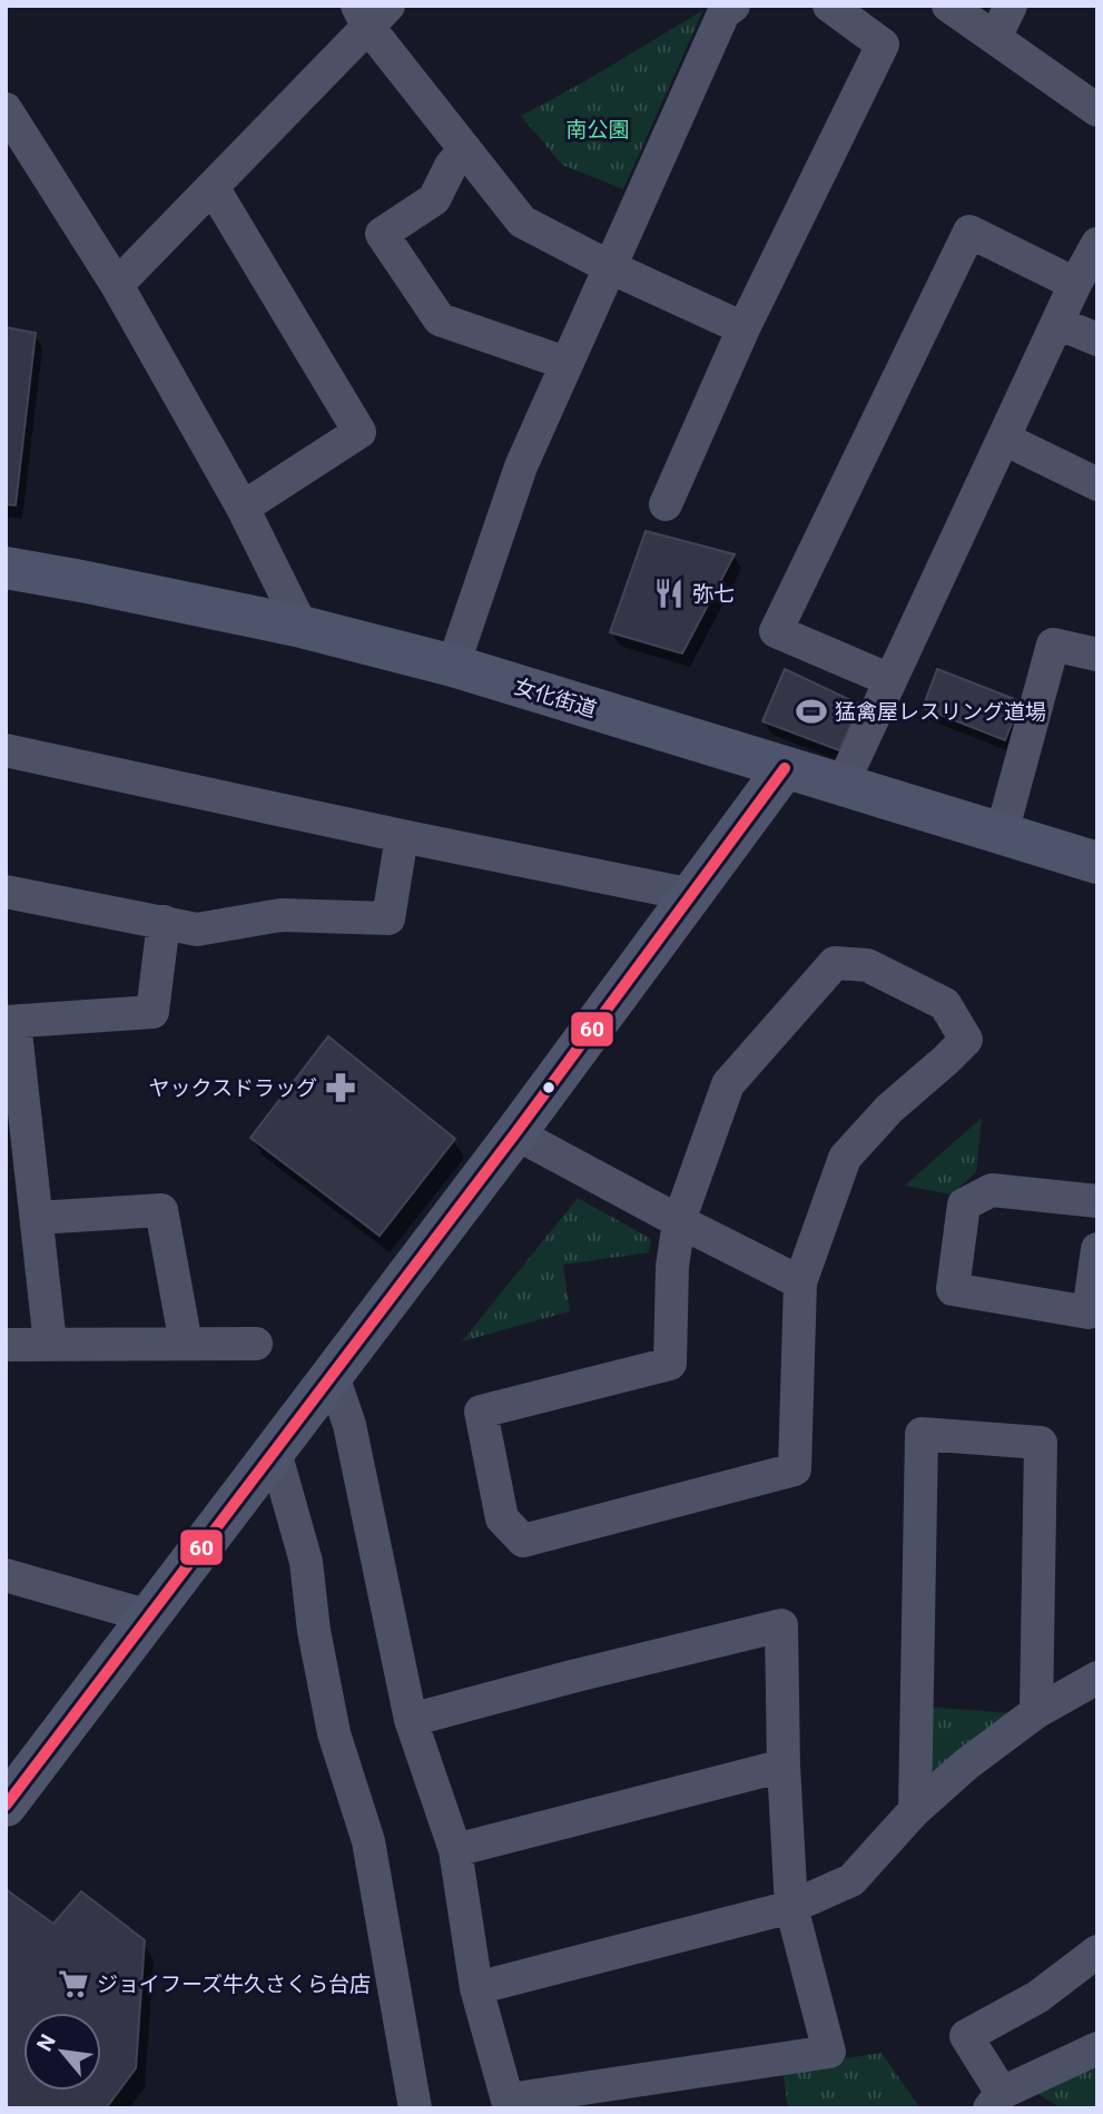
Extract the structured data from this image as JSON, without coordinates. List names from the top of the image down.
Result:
{
  "streets": {
    "street": ["女化街道"]
  },
  "parks": ["南公園"],
  "places": {
    "restaurant": ["弥七"],
    "sports": ["猛禽屋レスリング道場"],
    "pharmacy": ["ヤックスドラッグ"],
    "supermarket": ["ジョイフーズ牛久さくら台店"]
  },
  "lines": ["transit line 60"],
  "north": "top left"
}
